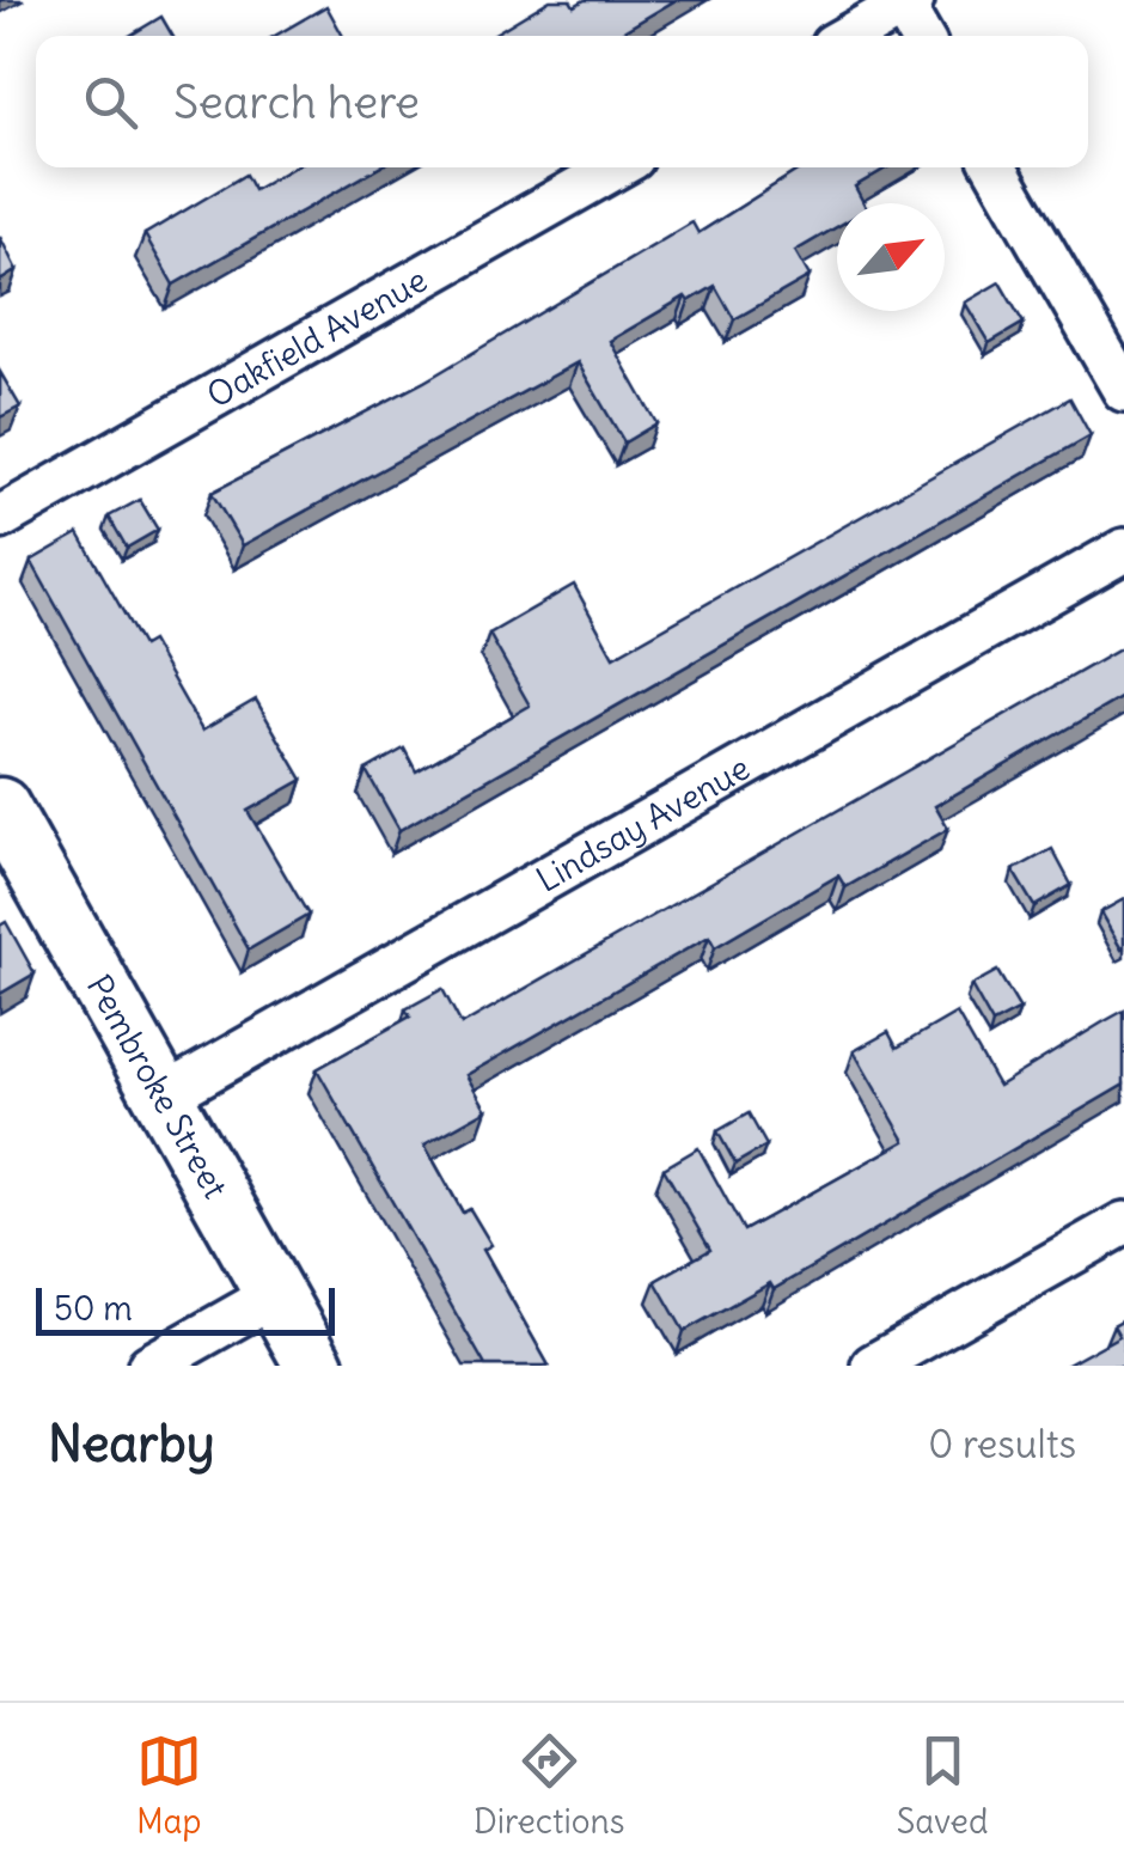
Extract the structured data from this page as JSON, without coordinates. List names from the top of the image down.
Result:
{
  "streets": {
    "street": ["Oakfield Avenue", "Lindsay Avenue", "Pembroke Street"]
  },
  "crossings": [
    ["Lindsay Avenue", "Pembroke Street"]
  ],
  "scale_bar": "50 m",
  "north": "top right",
  "page": {
    "search": "Search here",
    "scale": "50 m",
    "heading": ["Nearby", "0 results"],
    "nav": ["Map", "Directions", "Saved"]
  }
}
